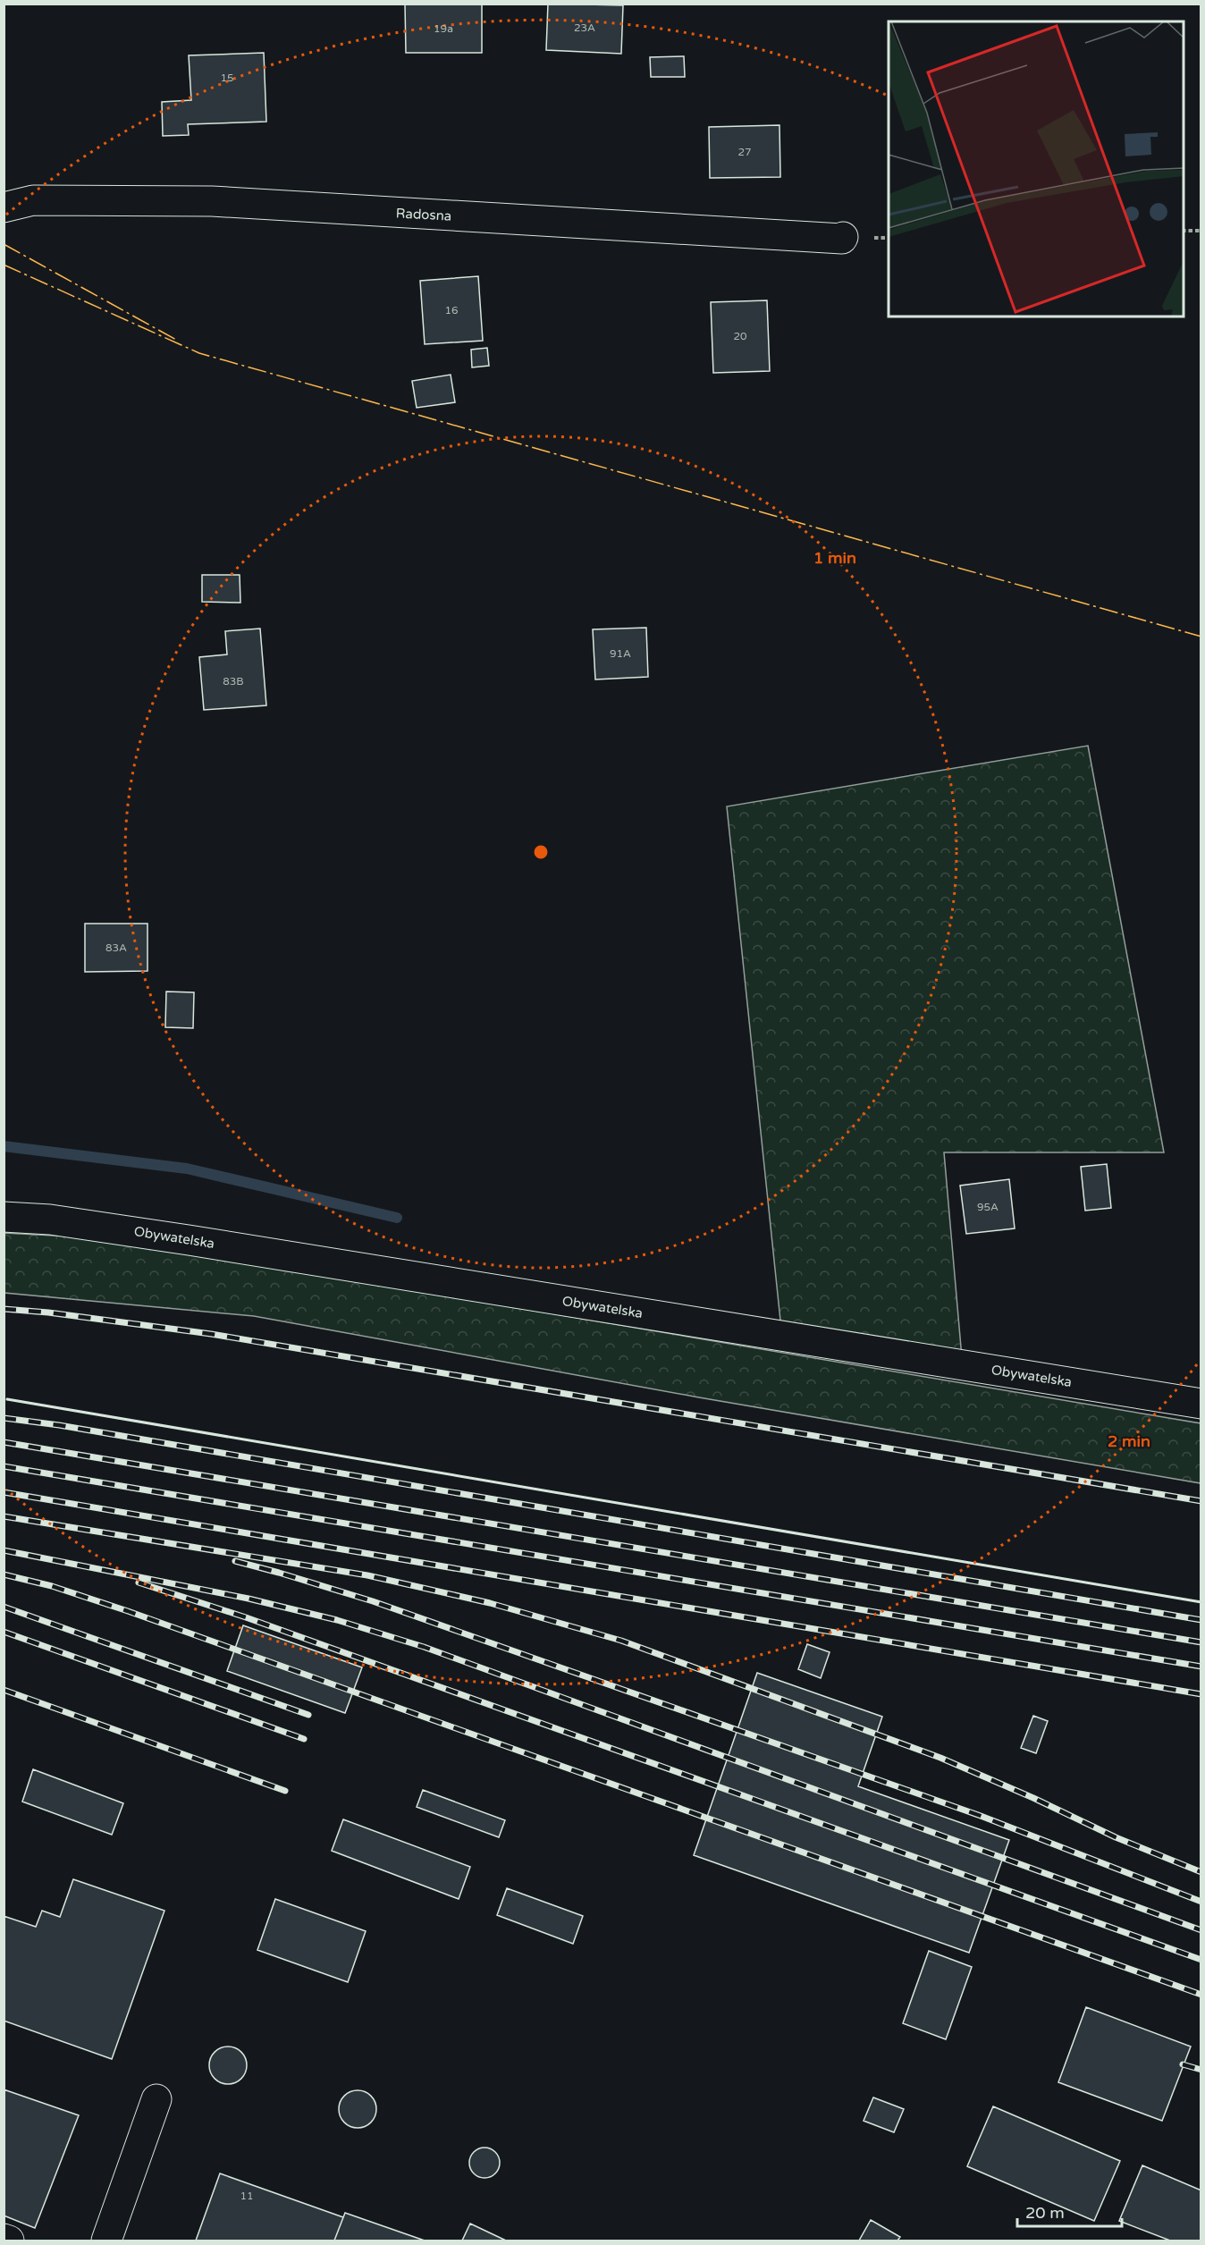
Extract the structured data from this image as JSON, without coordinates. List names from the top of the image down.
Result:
{
  "streets": {
    "street": ["Radosna", "Obywatelska"]
  },
  "house_numbers": [
    "23A",
    "19a",
    "15",
    "27",
    "16",
    "20",
    "91A",
    "83B",
    "83A",
    "95A",
    "11"
  ],
  "scale_bar": "20 m",
  "rings": ["1 min", "2 min"]
}
